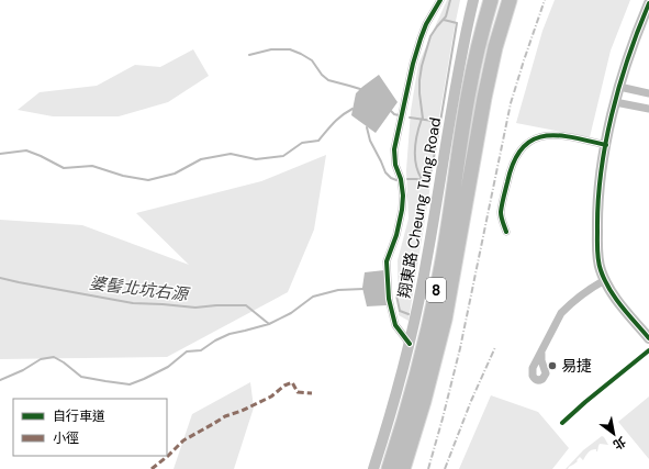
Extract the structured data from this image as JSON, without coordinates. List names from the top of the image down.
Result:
{
  "streets": {
    "highway": ["8"],
    "main road": ["翔東路 Cheung Tung Road"]
  },
  "water": ["婆髻北坑右源"],
  "places": ["易捷"],
  "legend": ["自行車道", "小徑"],
  "north": "bottom right"
}
